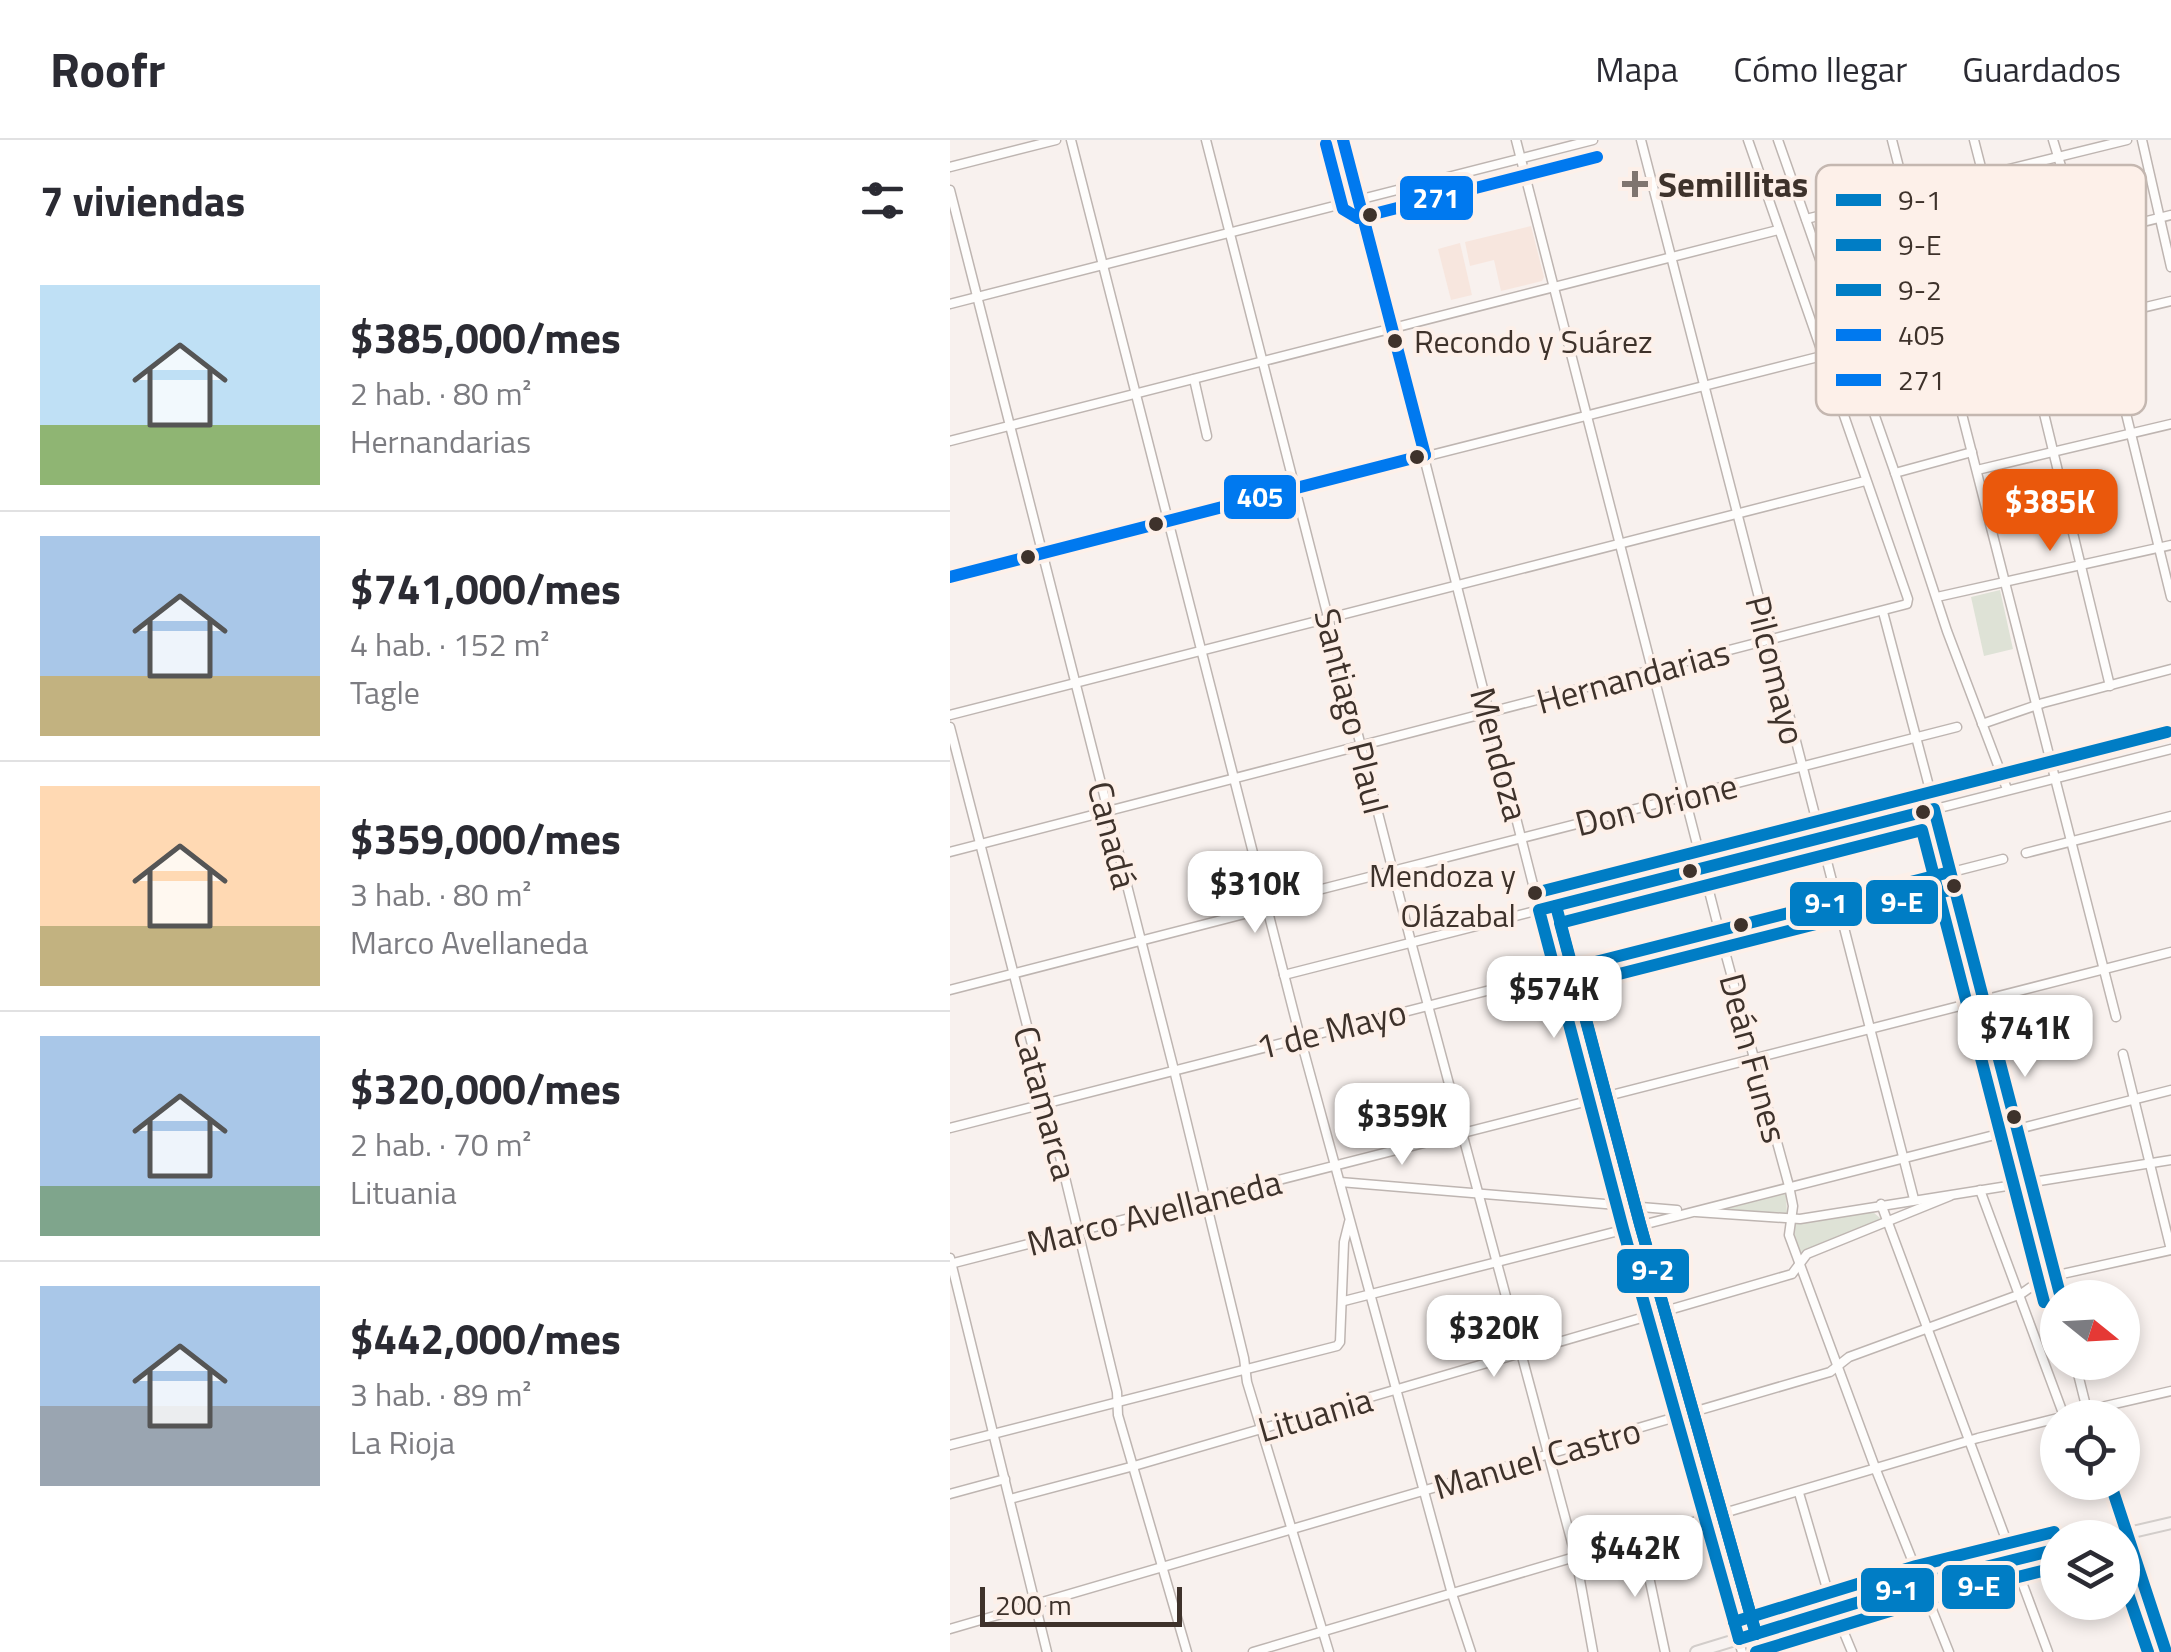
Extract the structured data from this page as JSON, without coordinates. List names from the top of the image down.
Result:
{
  "streets": {
    "street": [
      "Pilcomayo",
      "Hernandarias",
      "Santiago Plaul",
      "Mendoza",
      "Don Orione",
      "Canadá",
      "1 de Mayo",
      "Deán Funes",
      "Catamarca",
      "Marco Avellaneda",
      "Lituania",
      "Manuel Castro"
    ]
  },
  "crossings": [
    ["Pilcomayo", "Hernandarias"],
    ["Pilcomayo", "Don Orione"],
    ["Pilcomayo", "1 de Mayo"],
    ["Pilcomayo", "Marco Avellaneda"],
    ["Hernandarias", "Santiago Plaul"],
    ["Hernandarias", "Mendoza"],
    ["Hernandarias", "Canadá"],
    ["Hernandarias", "Deán Funes"],
    ["Hernandarias", "Catamarca"],
    ["Santiago Plaul", "Don Orione"],
    ["Santiago Plaul", "1 de Mayo"],
    ["Santiago Plaul", "Marco Avellaneda"],
    ["Santiago Plaul", "Lituania"],
    ["Santiago Plaul", "Manuel Castro"],
    ["Mendoza", "Don Orione"],
    ["Mendoza", "1 de Mayo"],
    ["Mendoza", "Marco Avellaneda"],
    ["Mendoza", "Lituania"],
    ["Mendoza", "Manuel Castro"],
    ["Don Orione", "Canadá"],
    ["Don Orione", "Deán Funes"],
    ["Don Orione", "Catamarca"],
    ["Canadá", "1 de Mayo"],
    ["Canadá", "Marco Avellaneda"],
    ["Canadá", "Lituania"],
    ["Canadá", "Manuel Castro"],
    ["1 de Mayo", "Deán Funes"],
    ["1 de Mayo", "Catamarca"],
    ["Deán Funes", "Marco Avellaneda"],
    ["Deán Funes", "Lituania"],
    ["Deán Funes", "Manuel Castro"],
    ["Catamarca", "Marco Avellaneda"],
    ["Catamarca", "Lituania"],
    ["Catamarca", "Manuel Castro"]
  ],
  "places": {
    "health": ["Semillitas"],
    "other": ["Recondo y Suárez", "Mendoza y Olázabal"]
  },
  "lines": [
    "transit line 405",
    "transit line 271",
    "transit line 9-2",
    "transit line 9-1",
    "transit line 9-E"
  ],
  "legend": [
    "9-1",
    "9-E",
    "9-2",
    "405",
    "271"
  ],
  "scale_bar": "200 m",
  "north": "right",
  "page": {
    "header": "Roofr",
    "nav": ["Mapa", "Cómo llegar", "Guardados"],
    "heading": "7 viviendas",
    "list": [
      {
        "name": "$385,000/mes",
        "note": "2 hab. · 80 m² · Hernandarias"
      },
      {
        "name": "$741,000/mes",
        "note": "4 hab. · 152 m² · Tagle"
      },
      {
        "name": "$359,000/mes",
        "note": "3 hab. · 80 m² · Marco Avellaneda"
      },
      {
        "name": "$320,000/mes",
        "note": "2 hab. · 70 m² · Lituania"
      },
      {
        "name": "$442,000/mes",
        "note": "3 hab. · 89 m² · La Rioja"
      }
    ],
    "price": [
      "$385K",
      "$310K",
      "$574K",
      "$741K",
      "$359K",
      "$320K",
      "$442K"
    ],
    "scale": "200 m"
  }
}
